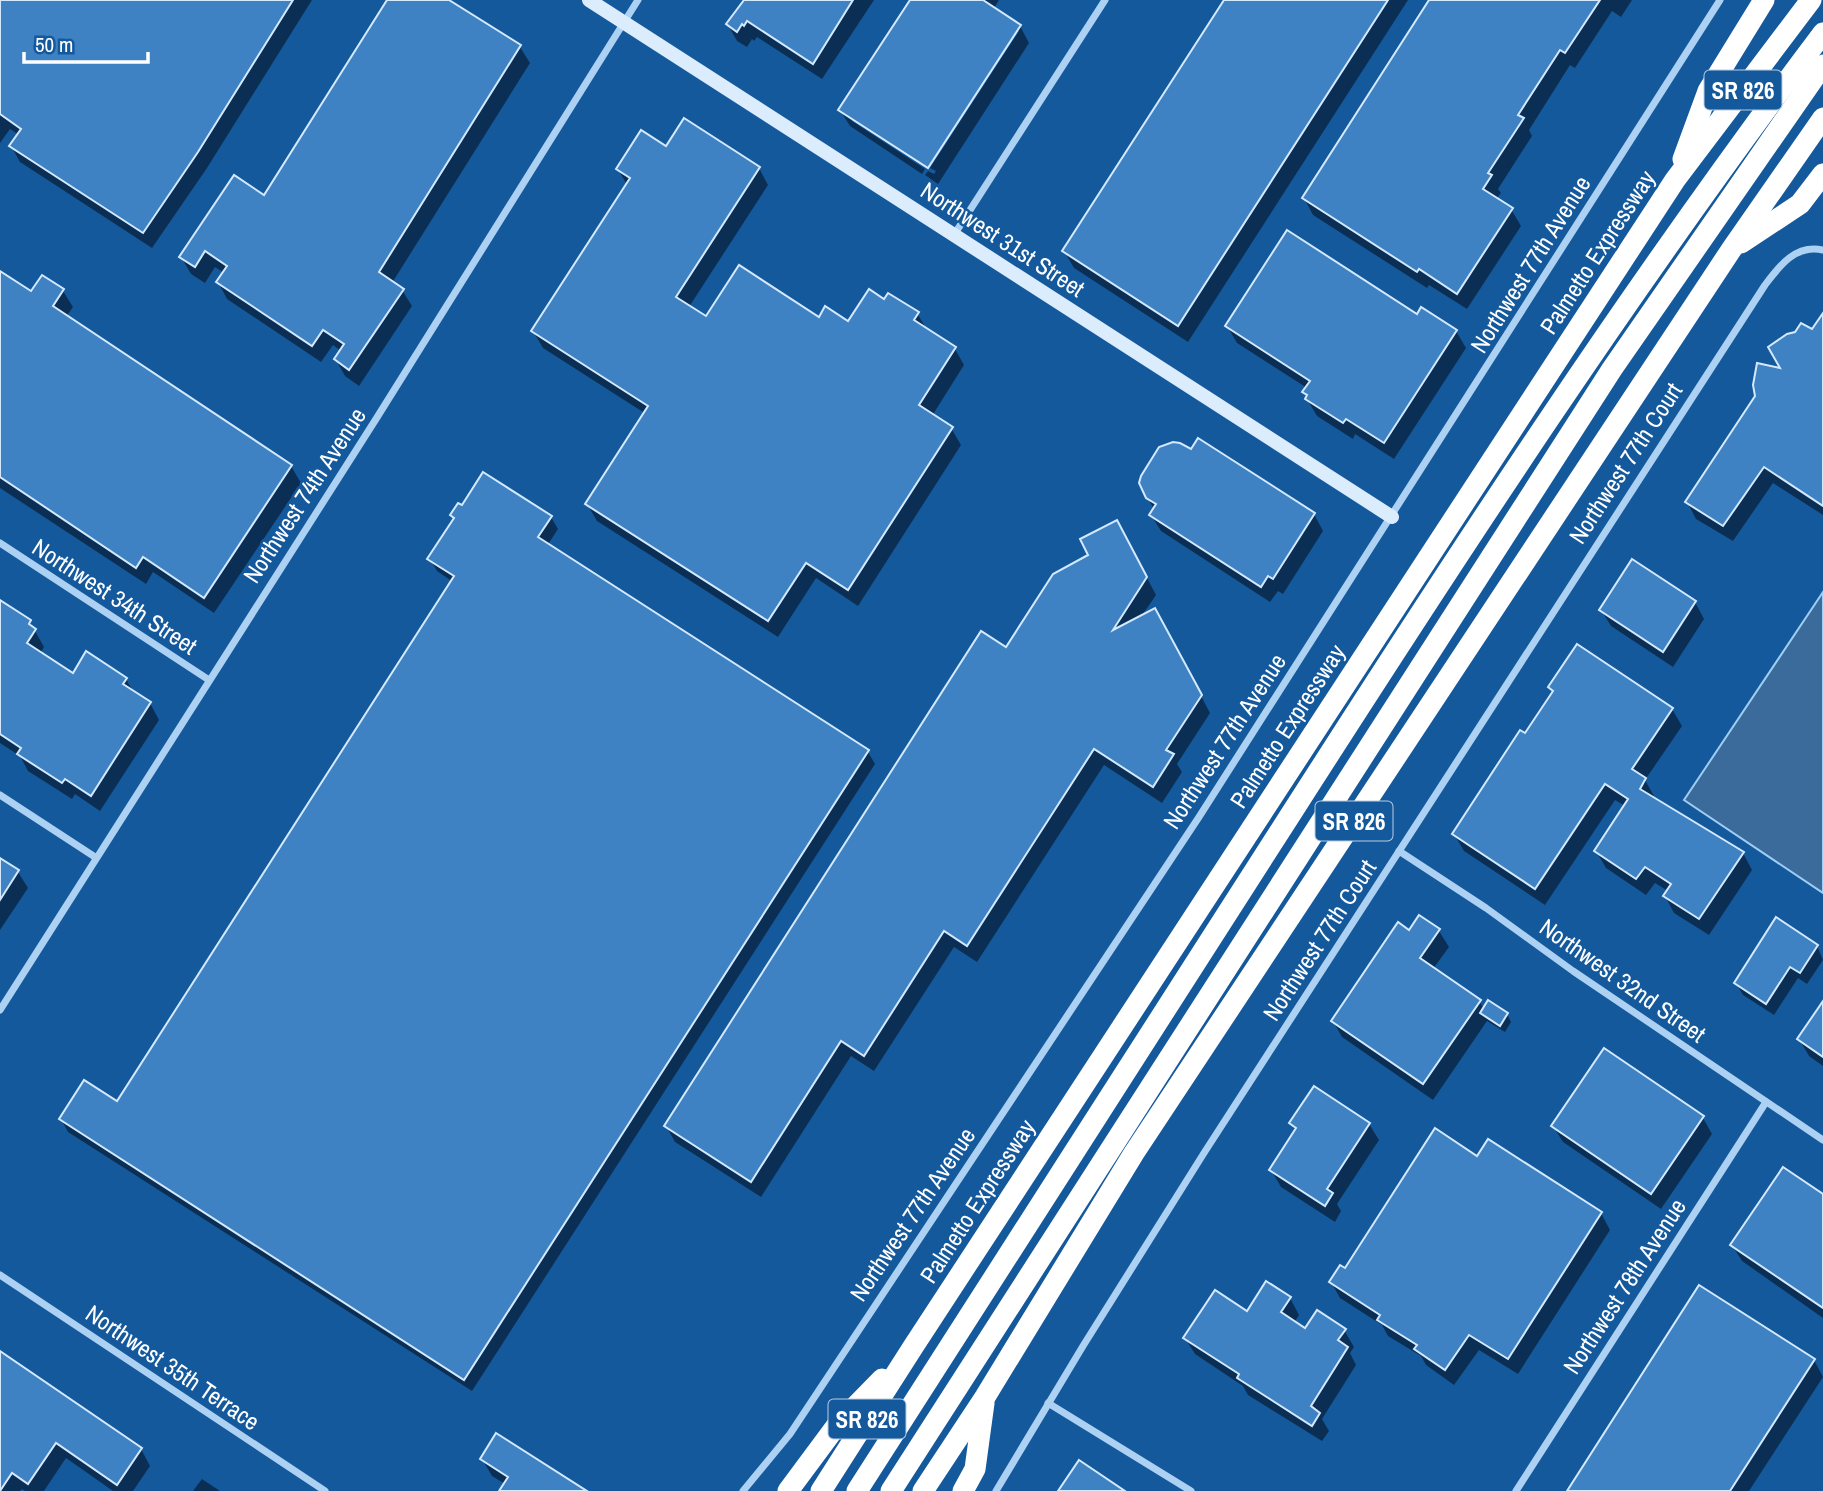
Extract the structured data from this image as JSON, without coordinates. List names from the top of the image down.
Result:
{
  "streets": {
    "highway": ["SR 826", "Palmetto Expressway"],
    "street": [
      "Northwest 31st Street",
      "Northwest 77th Avenue",
      "Northwest 77th Court",
      "Northwest 74th Avenue",
      "Northwest 34th Street",
      "Northwest 32nd Street",
      "Northwest 78th Avenue",
      "Northwest 35th Terrace"
    ]
  },
  "crossings": [
    ["Northwest 31st Street", "Northwest 77th Avenue"],
    ["Northwest 31st Street", "Northwest 74th Avenue"],
    ["Northwest 77th Court", "Northwest 32nd Street"],
    ["Northwest 74th Avenue", "Northwest 34th Street"],
    ["Northwest 32nd Street", "Northwest 78th Avenue"]
  ],
  "scale_bar": "50 m"
}
